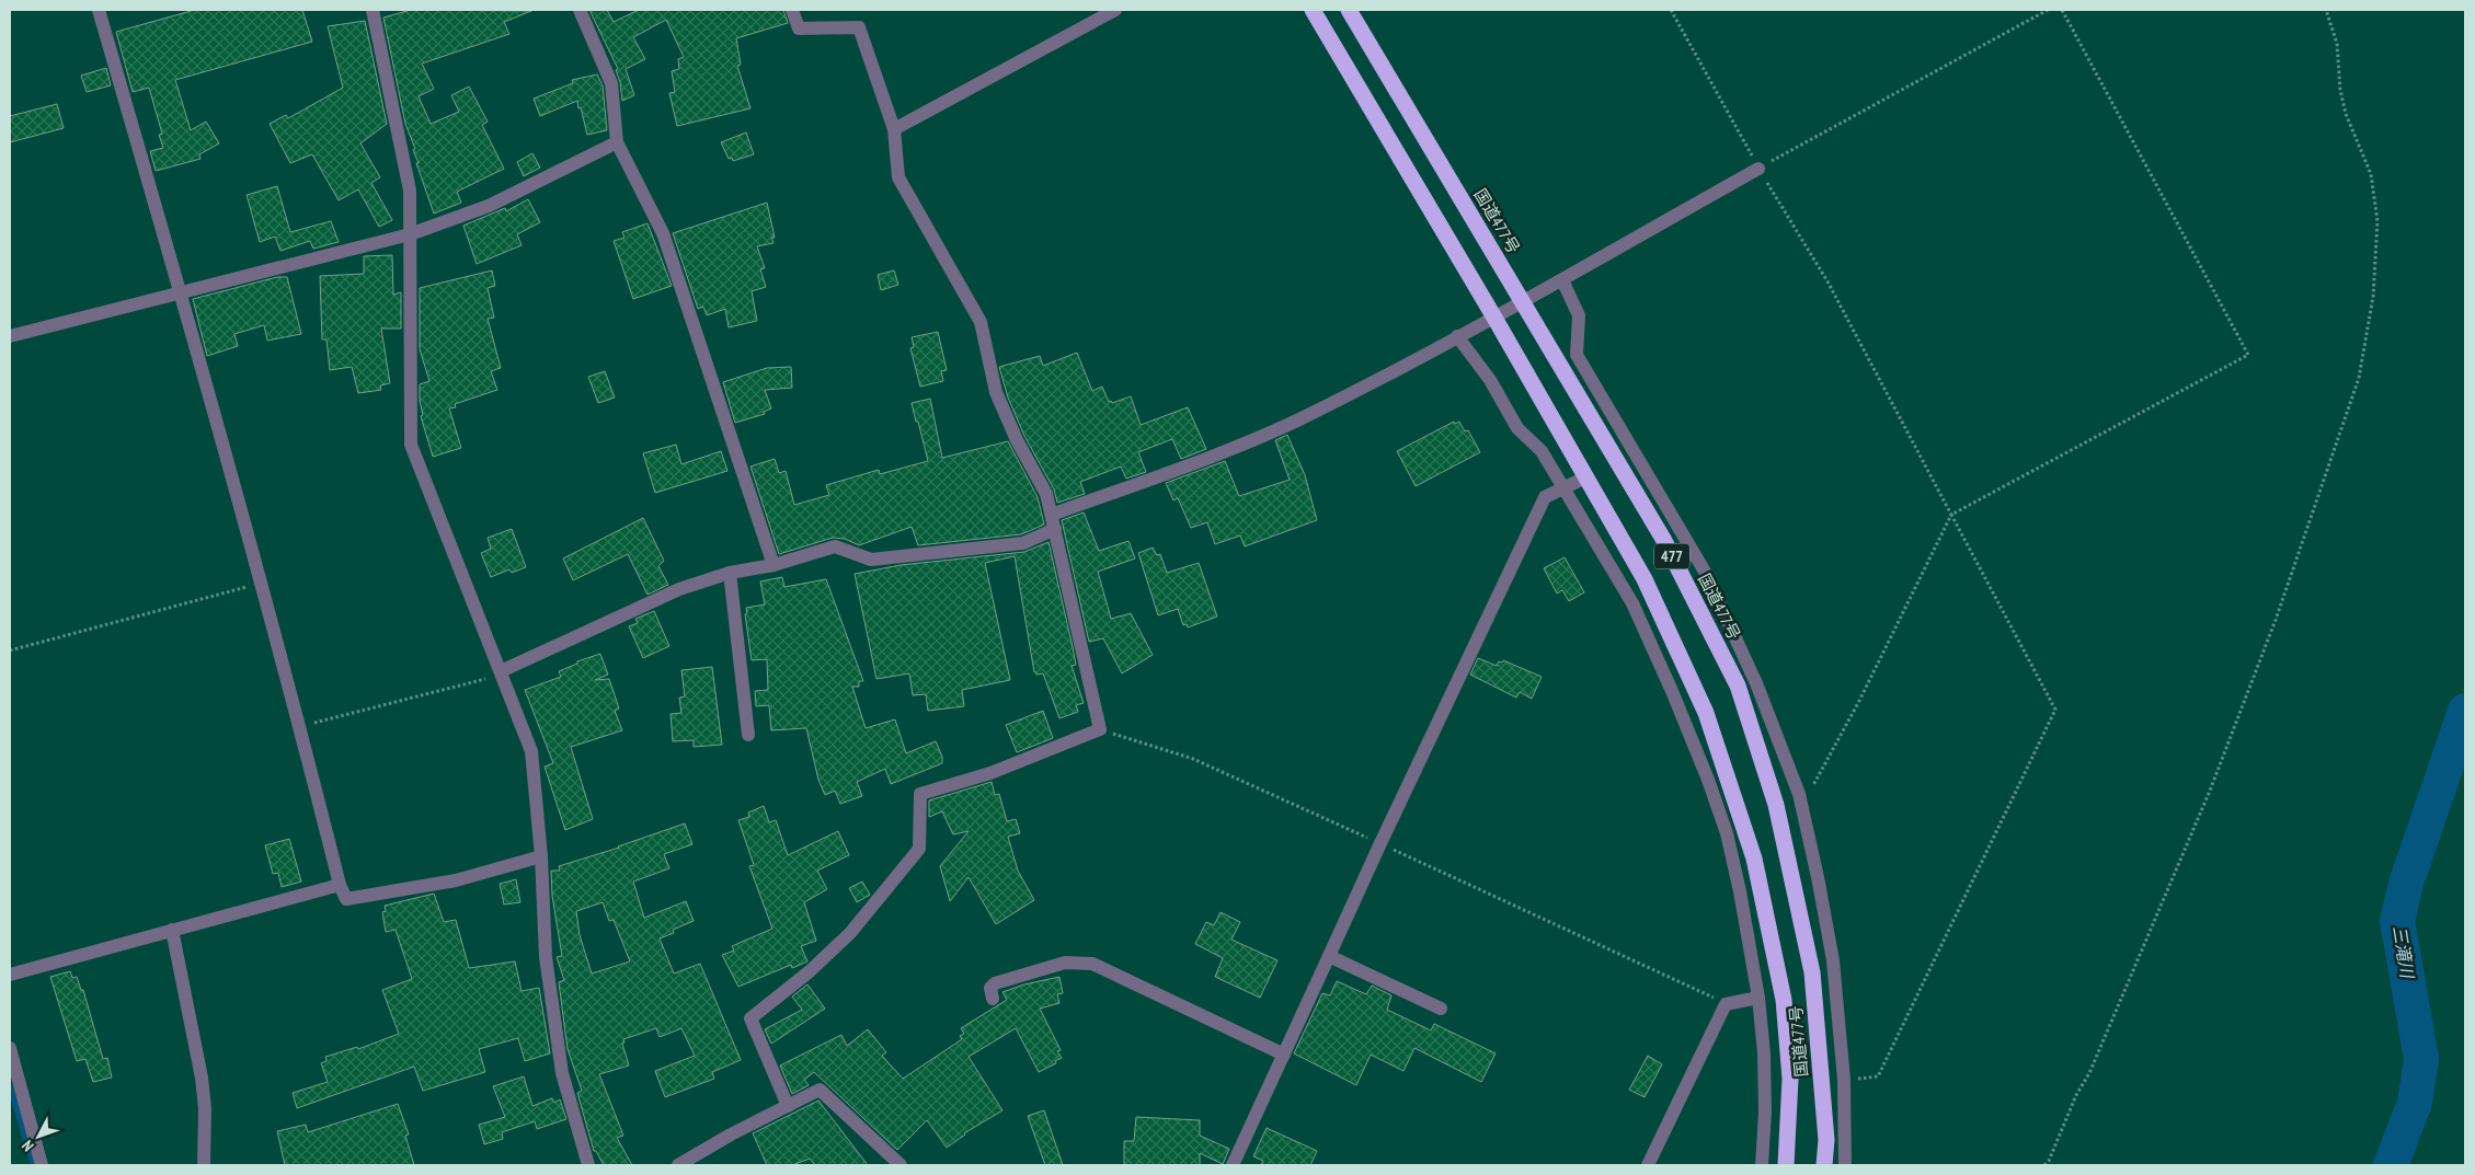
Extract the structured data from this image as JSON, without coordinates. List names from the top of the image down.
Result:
{
  "streets": {
    "highway": ["国道477号", "477"]
  },
  "water": ["三滝川"],
  "north": "bottom left"
}
